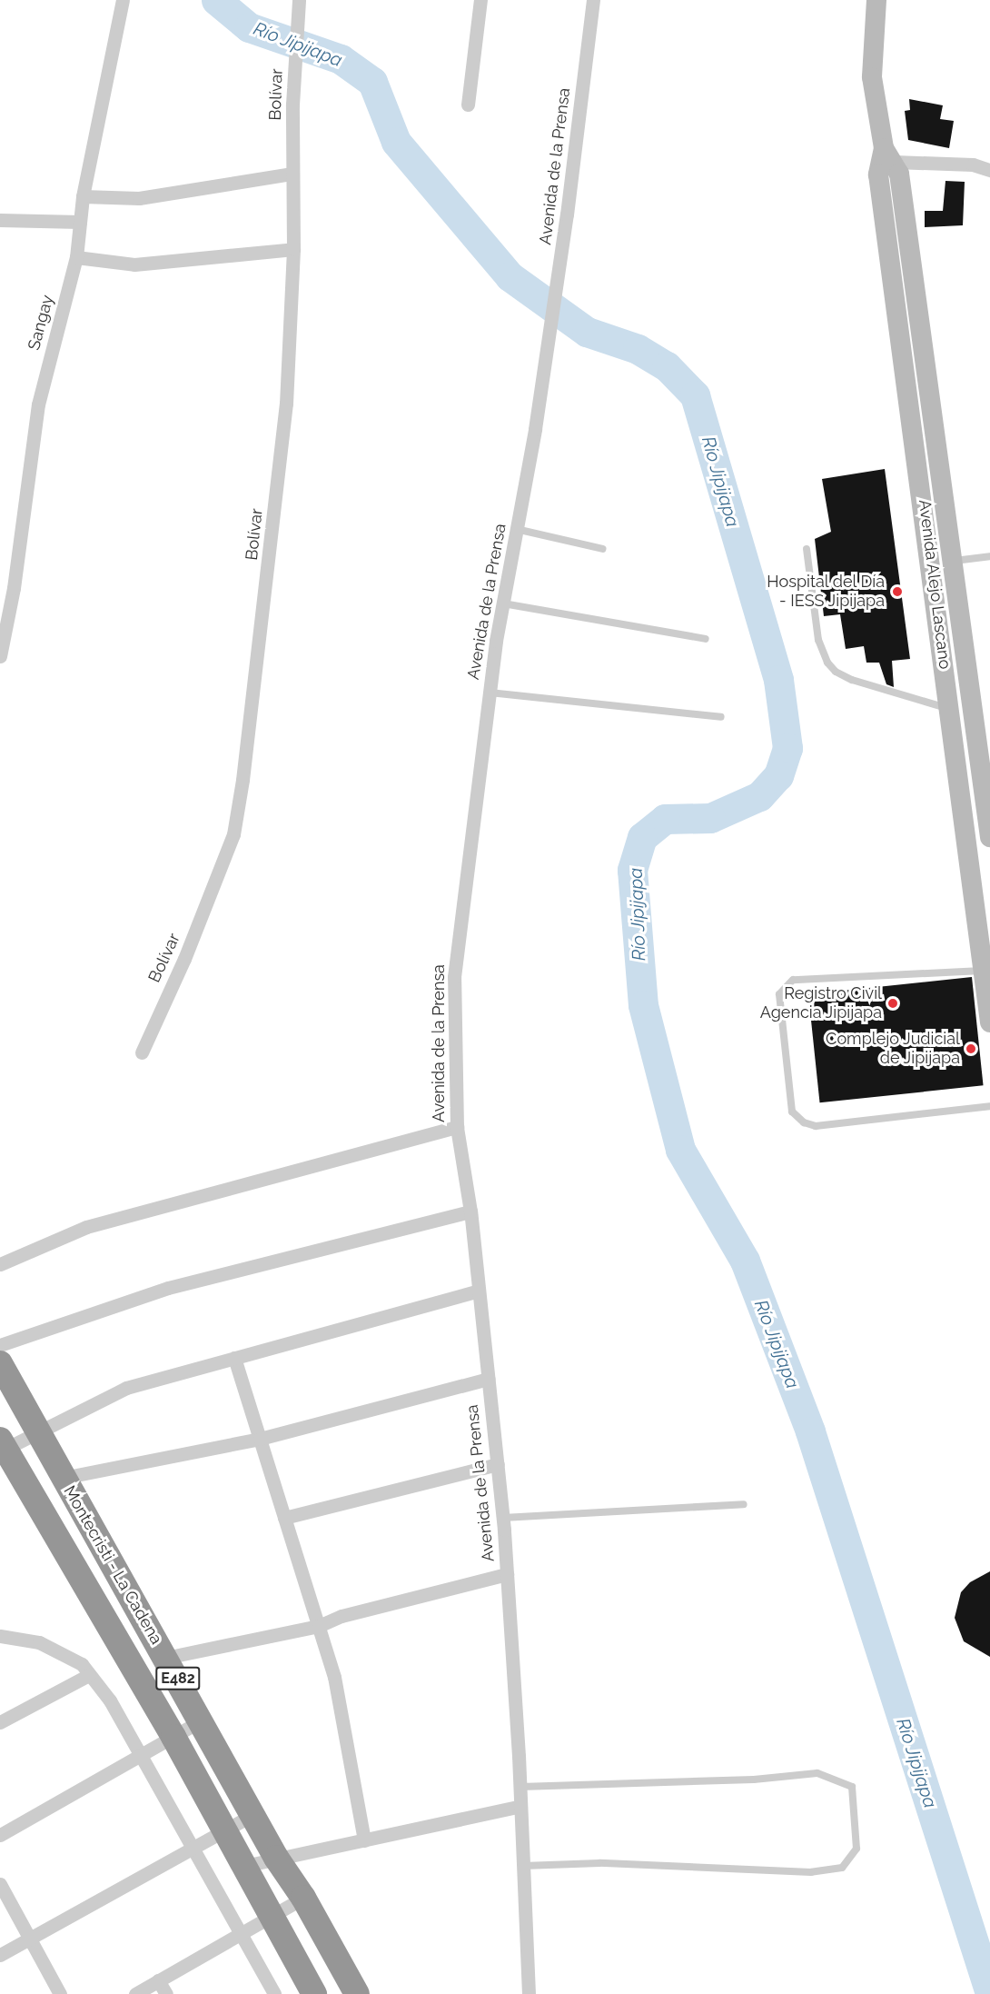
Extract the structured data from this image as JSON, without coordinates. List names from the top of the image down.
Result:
{
  "streets": {
    "highway": ["Montecristi - La Cadena", "E482"],
    "main road": ["Avenida Alejo Lascano"],
    "street": ["Bolívar", "Avenida de la Prensa", "Sangay"]
  },
  "water": ["Río Jipijapa"],
  "places": ["Hospital del Día - IESS Jipijapa", "Registro Civil Agencia Jipijapa", "Complejo Judicial de Jipijapa"]
}
